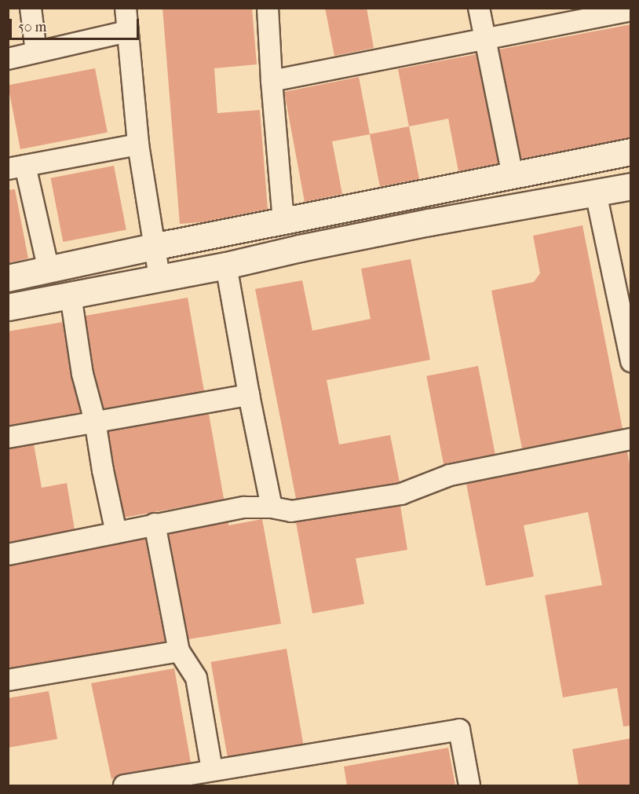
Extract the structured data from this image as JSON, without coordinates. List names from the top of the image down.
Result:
{
  "scale_bar": "50 m"
}
